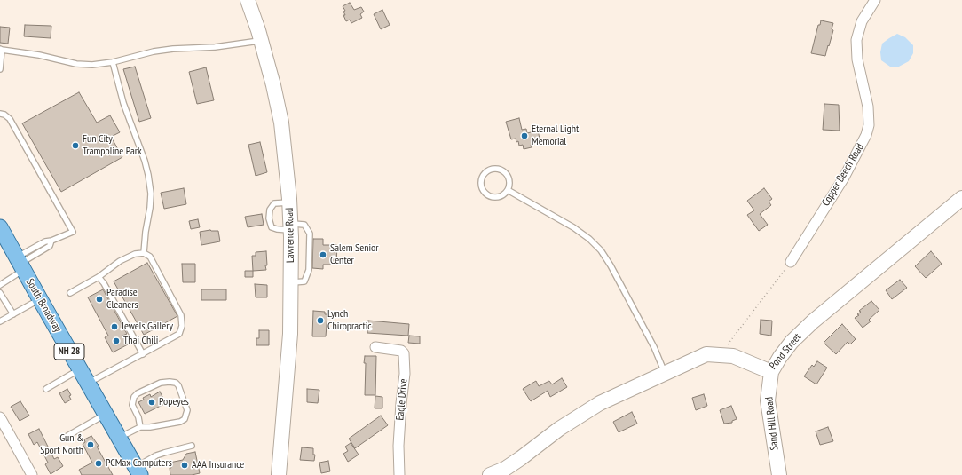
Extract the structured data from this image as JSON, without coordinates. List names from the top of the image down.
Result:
{
  "streets": {
    "main road": ["South Broadway", "NH 28"],
    "street": [
      "Copper Beech Road",
      "Lawrence Road",
      "Pond Street",
      "Eagle Drive",
      "Sand Hill Road"
    ]
  },
  "crossings": [
    ["Pond Street", "Sand Hill Road"]
  ],
  "places": [
    "Eternal Light Memorial",
    "Fun City Trampoline Park",
    "Salem Senior Center",
    "Paradise Cleaners",
    "Lynch Chiropractic",
    "Jewels Gallery",
    "Thai Chili",
    "Popeyes",
    "Gun & Sport North",
    "PCMax Computers",
    "AAA Insurance"
  ]
}
